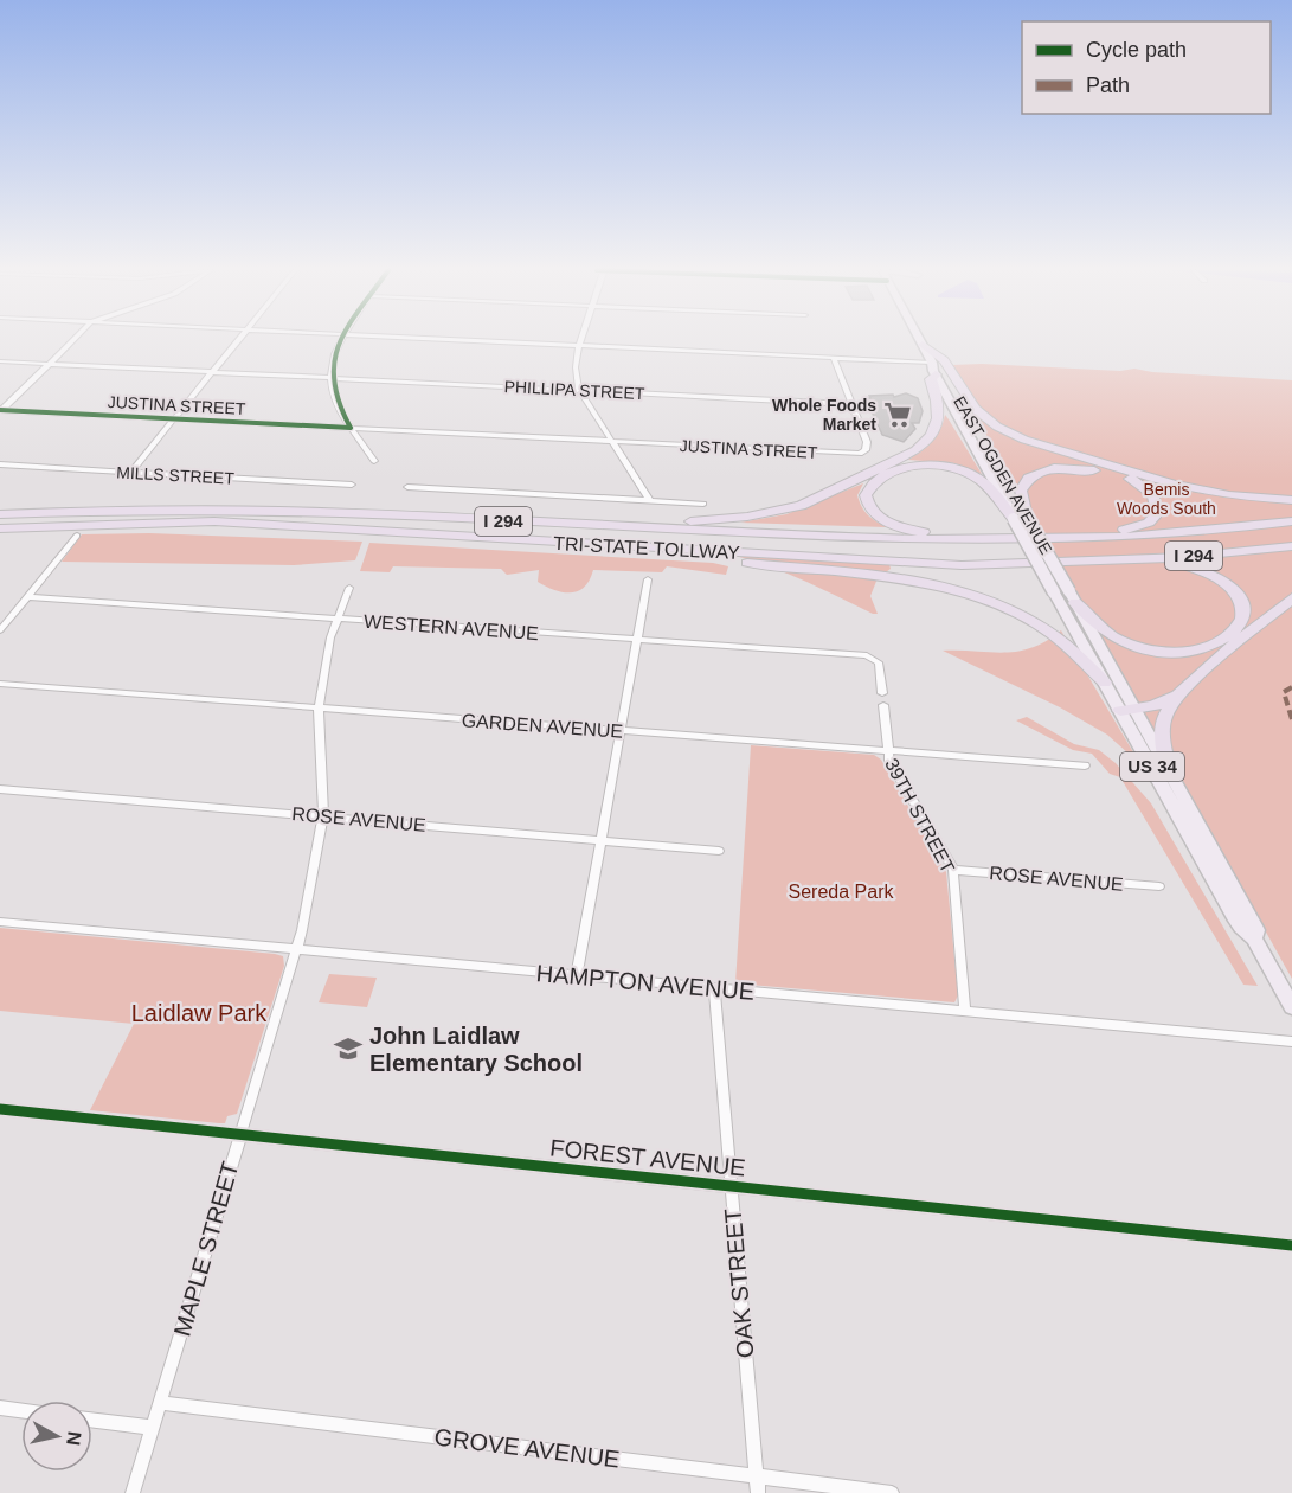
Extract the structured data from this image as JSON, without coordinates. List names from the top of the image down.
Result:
{
  "streets": {
    "highway": ["I 294", "TRI-STATE TOLLWAY"],
    "main road": ["EAST OGDEN AVENUE", "US 34"],
    "street": [
      "PHILLIPA STREET",
      "JUSTINA STREET",
      "MILLS STREET",
      "WESTERN AVENUE",
      "GARDEN AVENUE",
      "39TH STREET",
      "ROSE AVENUE",
      "HAMPTON AVENUE",
      "FOREST AVENUE",
      "MAPLE STREET",
      "OAK STREET",
      "GROVE AVENUE"
    ]
  },
  "crossings": [
    ["PHILLIPA STREET", "JUSTINA STREET"],
    ["EAST OGDEN AVENUE", "US 34"],
    ["WESTERN AVENUE", "MAPLE STREET"],
    ["GARDEN AVENUE", "39TH STREET"],
    ["GARDEN AVENUE", "MAPLE STREET"],
    ["39TH STREET", "ROSE AVENUE"],
    ["39TH STREET", "HAMPTON AVENUE"],
    ["ROSE AVENUE", "MAPLE STREET"],
    ["HAMPTON AVENUE", "MAPLE STREET"],
    ["HAMPTON AVENUE", "OAK STREET"],
    ["FOREST AVENUE", "MAPLE STREET"],
    ["FOREST AVENUE", "OAK STREET"],
    ["MAPLE STREET", "GROVE AVENUE"],
    ["OAK STREET", "GROVE AVENUE"]
  ],
  "parks": ["Bemis Woods South", "Sereda Park", "Laidlaw Park"],
  "places": {
    "supermarket": ["Whole Foods Market"],
    "school or university": ["John Laidlaw Elementary School"]
  },
  "legend": ["Cycle path", "Path"],
  "north": "right"
}
